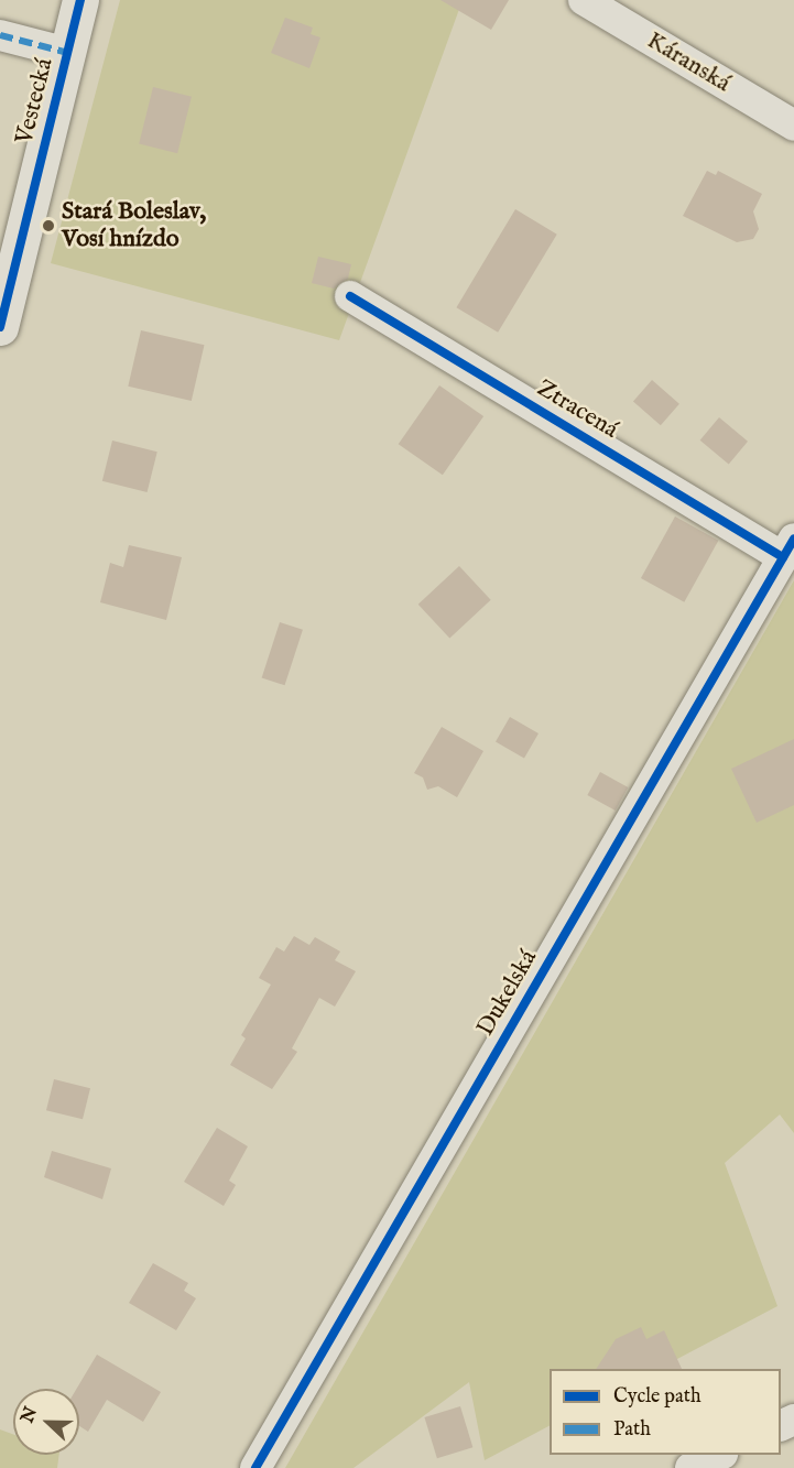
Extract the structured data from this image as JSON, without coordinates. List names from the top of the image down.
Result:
{
  "streets": {
    "street": [
      "Káranská",
      "Vestecká",
      "Ztracená",
      "Dukelská"
    ]
  },
  "crossings": [
    ["Ztracená", "Dukelská"]
  ],
  "places": ["Stará Boleslav, Vosí hnízdo"],
  "legend": ["Cycle path", "Path"],
  "north": "left"
}
